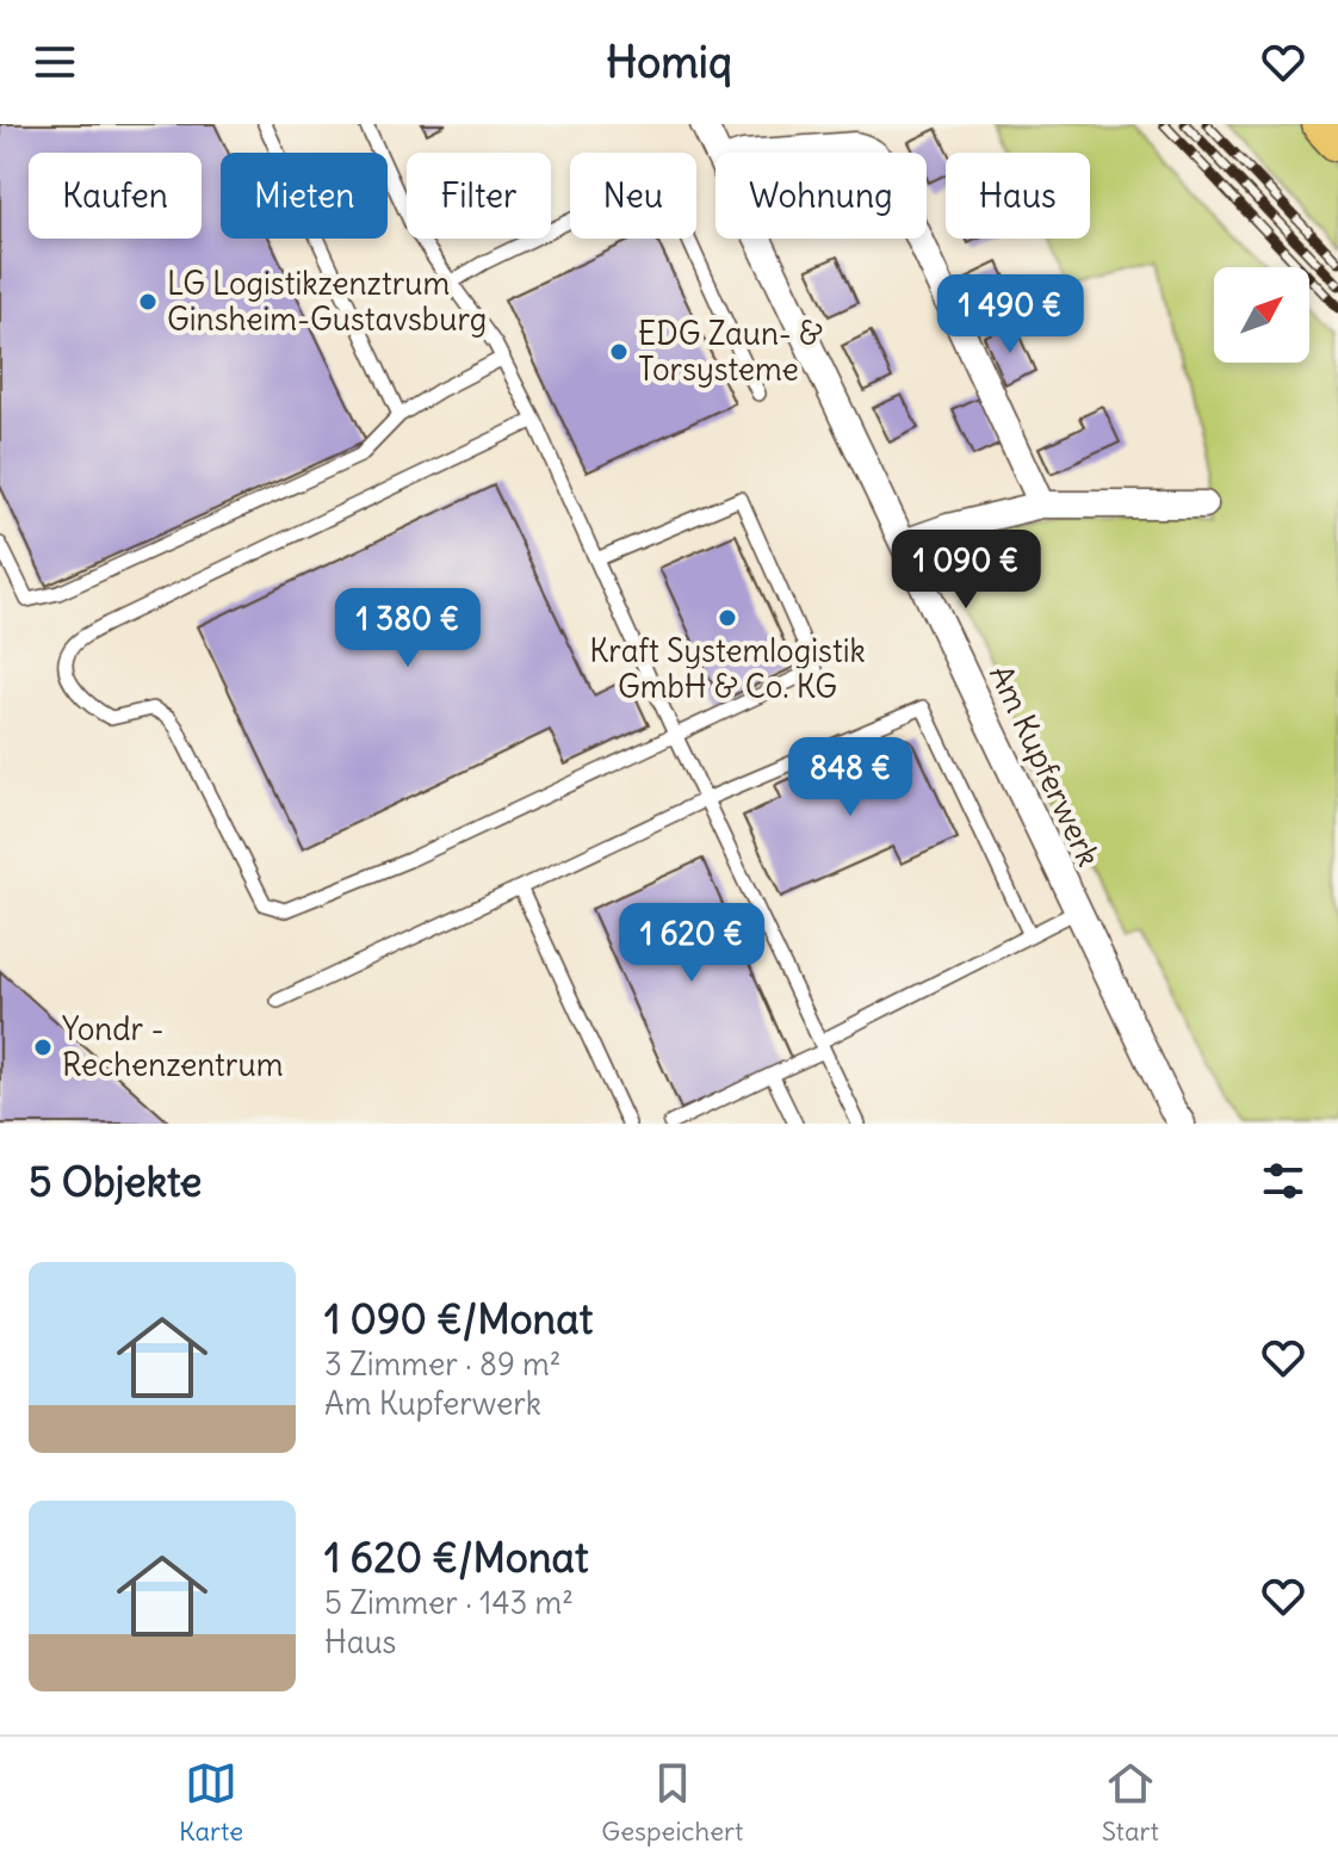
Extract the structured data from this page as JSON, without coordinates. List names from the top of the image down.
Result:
{
  "streets": {
    "street": ["Am Kupferwerk"]
  },
  "places": [
    "LG Logistikzenztrum Ginsheim-Gustavsburg",
    "EDG Zaun- & Torsysteme",
    "Kraft Systemlogistik GmbH & Co. KG",
    "Yondr - Rechenzentrum"
  ],
  "north": "top right",
  "page": {
    "header": "Homiq",
    "chip": [
      "Kaufen",
      "Mieten",
      "Filter",
      "Neu",
      "Wohnung",
      "Haus"
    ],
    "price": [
      "1 490 €",
      "1 090 €",
      "1 380 €",
      "848 €",
      "1 620 €"
    ],
    "heading": "5 Objekte",
    "list": [
      {
        "name": "1 090 €/Monat",
        "note": "3 Zimmer · 89 m² · Am Kupferwerk"
      },
      {
        "name": "1 620 €/Monat",
        "note": "5 Zimmer · 143 m² · Haus"
      }
    ],
    "tabs": ["Karte", "Gespeichert", "Start"]
  }
}
